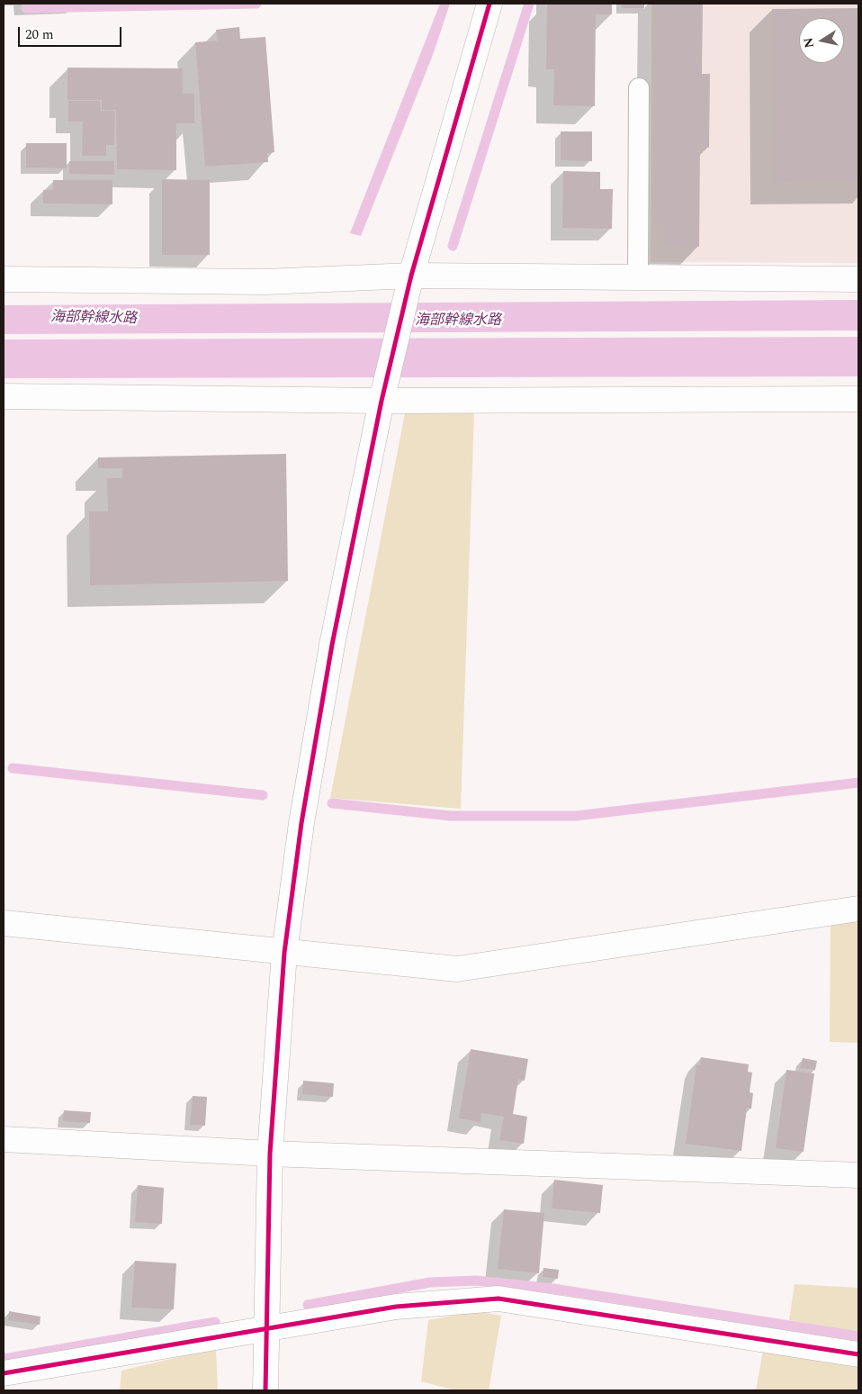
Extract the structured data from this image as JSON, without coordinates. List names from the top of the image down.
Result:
{
  "water": ["海部幹線水路"],
  "scale_bar": "20 m",
  "north": "left"
}
